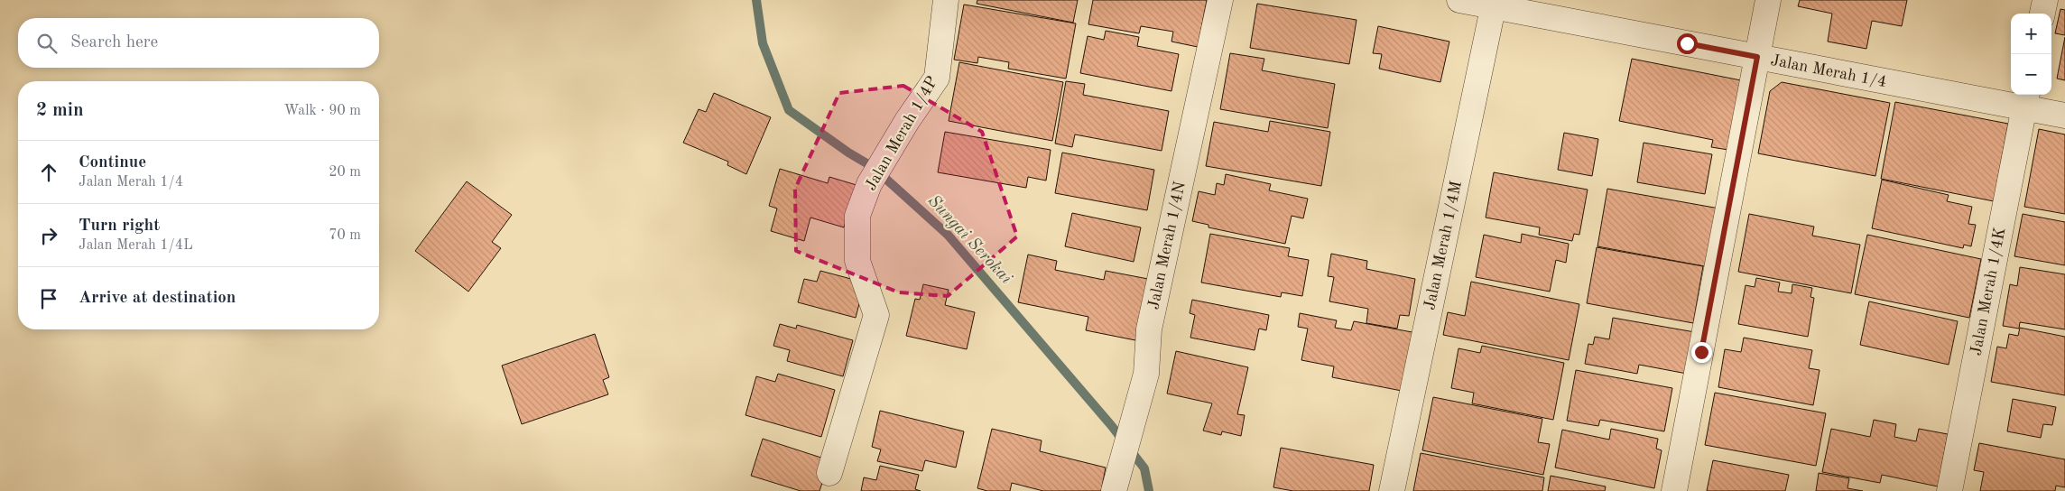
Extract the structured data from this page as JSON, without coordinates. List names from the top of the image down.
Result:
{
  "streets": {
    "street": [
      "Jalan Merah 1/4",
      "Jalan Merah 1/4P",
      "Jalan Merah 1/4N",
      "Jalan Merah 1/4M",
      "Jalan Merah 1/4K"
    ]
  },
  "crossings": [
    ["Jalan Merah 1/4", "Jalan Merah 1/4M"],
    ["Jalan Merah 1/4", "Jalan Merah 1/4K"]
  ],
  "water": ["Sungai Serokai"],
  "page": {
    "map_buttons": ["+", "−"],
    "search": "Search here",
    "heading": ["2 min", "Walk · 90 m"],
    "list": [
      ["Continue", "Jalan Merah 1/4", "20 m"],
      ["Turn right", "Jalan Merah 1/4L", "70 m"],
      "Arrive at destination"
    ]
  }
}
